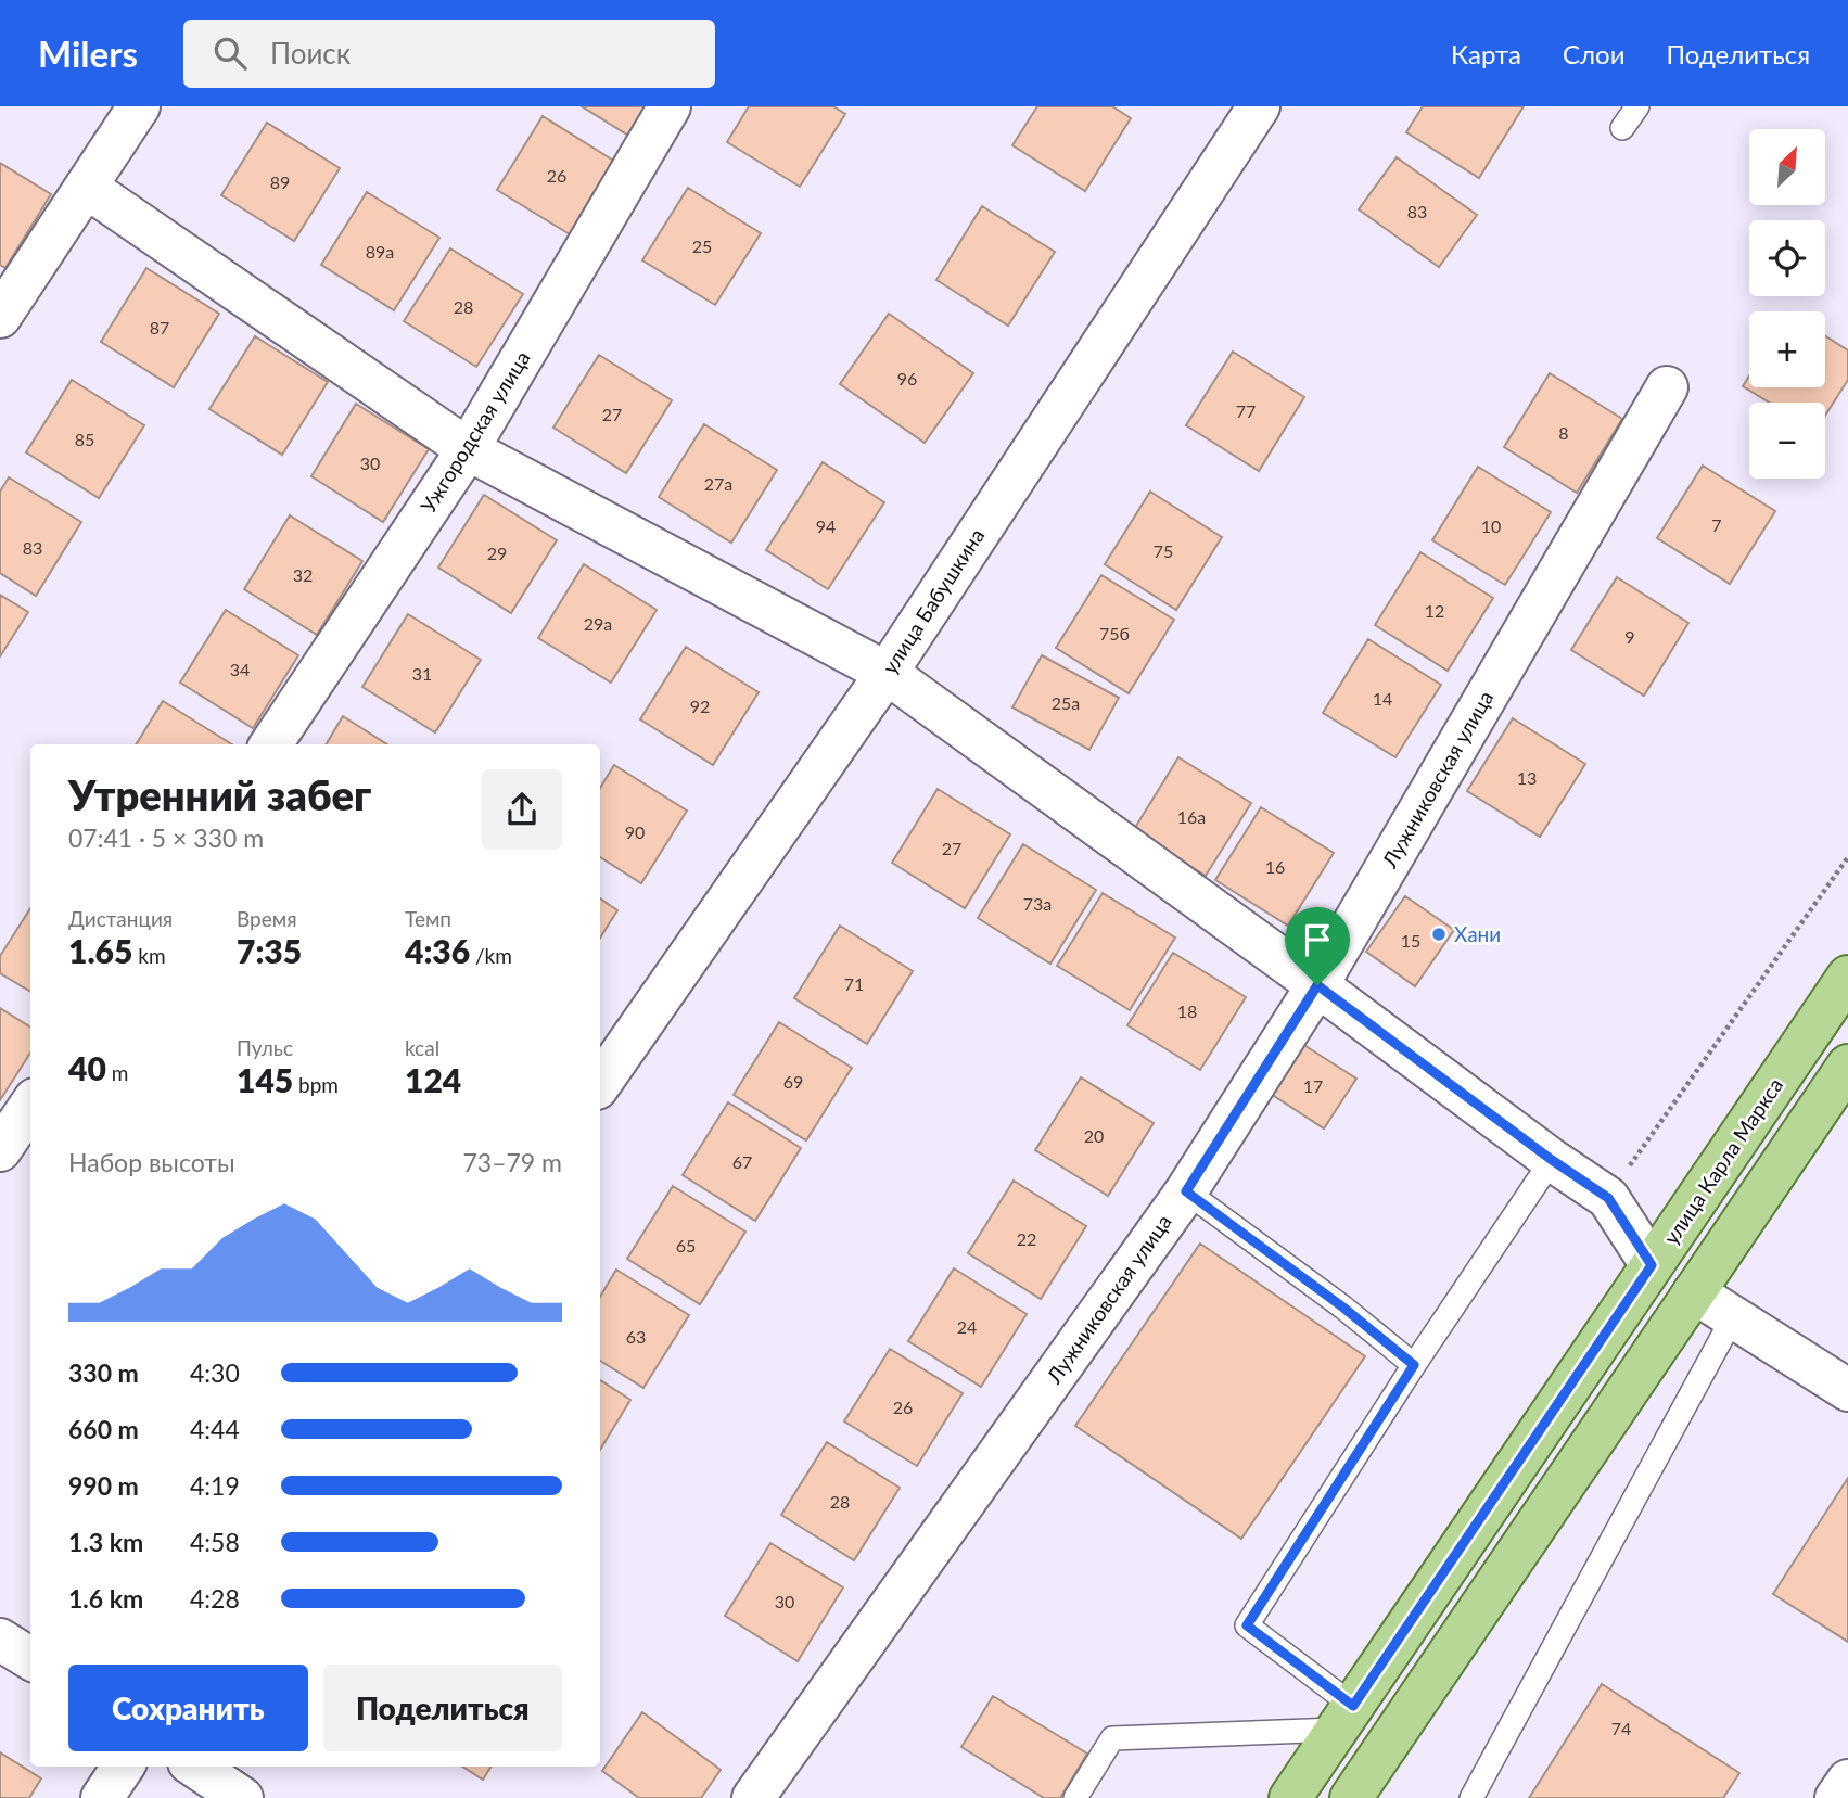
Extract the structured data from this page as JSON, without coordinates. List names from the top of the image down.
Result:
{
  "streets": {
    "main road": ["улица Карла Маркса"],
    "street": ["Ужгородская улица", "улица Бабушкина", "Лужниковская улица"]
  },
  "places": ["Хани"],
  "house_numbers": [
    "26",
    "89",
    "83",
    "25",
    "89а",
    "28",
    "87",
    "96",
    "77",
    "27",
    "8",
    "85",
    "30",
    "27а",
    "7",
    "94",
    "10",
    "83",
    "75",
    "29",
    "32",
    "12",
    "29а",
    "75б",
    "9",
    "34",
    "31",
    "14",
    "25а",
    "92",
    "13",
    "16а",
    "90",
    "27",
    "16",
    "73а",
    "15",
    "71",
    "18",
    "69",
    "17",
    "20",
    "67",
    "22",
    "65",
    "24",
    "63",
    "26",
    "28",
    "30",
    "74"
  ],
  "north": "top right",
  "page": {
    "header": "Milers",
    "search": "Поиск",
    "nav": ["Карта", "Слои", "Поделиться"],
    "map_buttons": ["+", "−"],
    "heading": ["Утренний забег", "07:41 · 5 × 330 m"],
    "stats": [
      ["Дистанция", "1.65 km"],
      ["Время", "7:35"],
      ["Темп", "4:36 /km"],
      ["40 m"],
      ["Пульс", "145 bpm"],
      ["kcal", "124"]
    ],
    "chart": ["Набор высоты", "73–79 m"],
    "list": [
      {
        "name": "330 m",
        "note": "4:30"
      },
      {
        "name": "660 m",
        "note": "4:44"
      },
      {
        "name": "990 m",
        "note": "4:19"
      },
      {
        "name": "1.3 km",
        "note": "4:58"
      },
      {
        "name": "1.6 km",
        "note": "4:28"
      }
    ],
    "buttons": ["Сохранить", "Поделиться"]
  }
}
